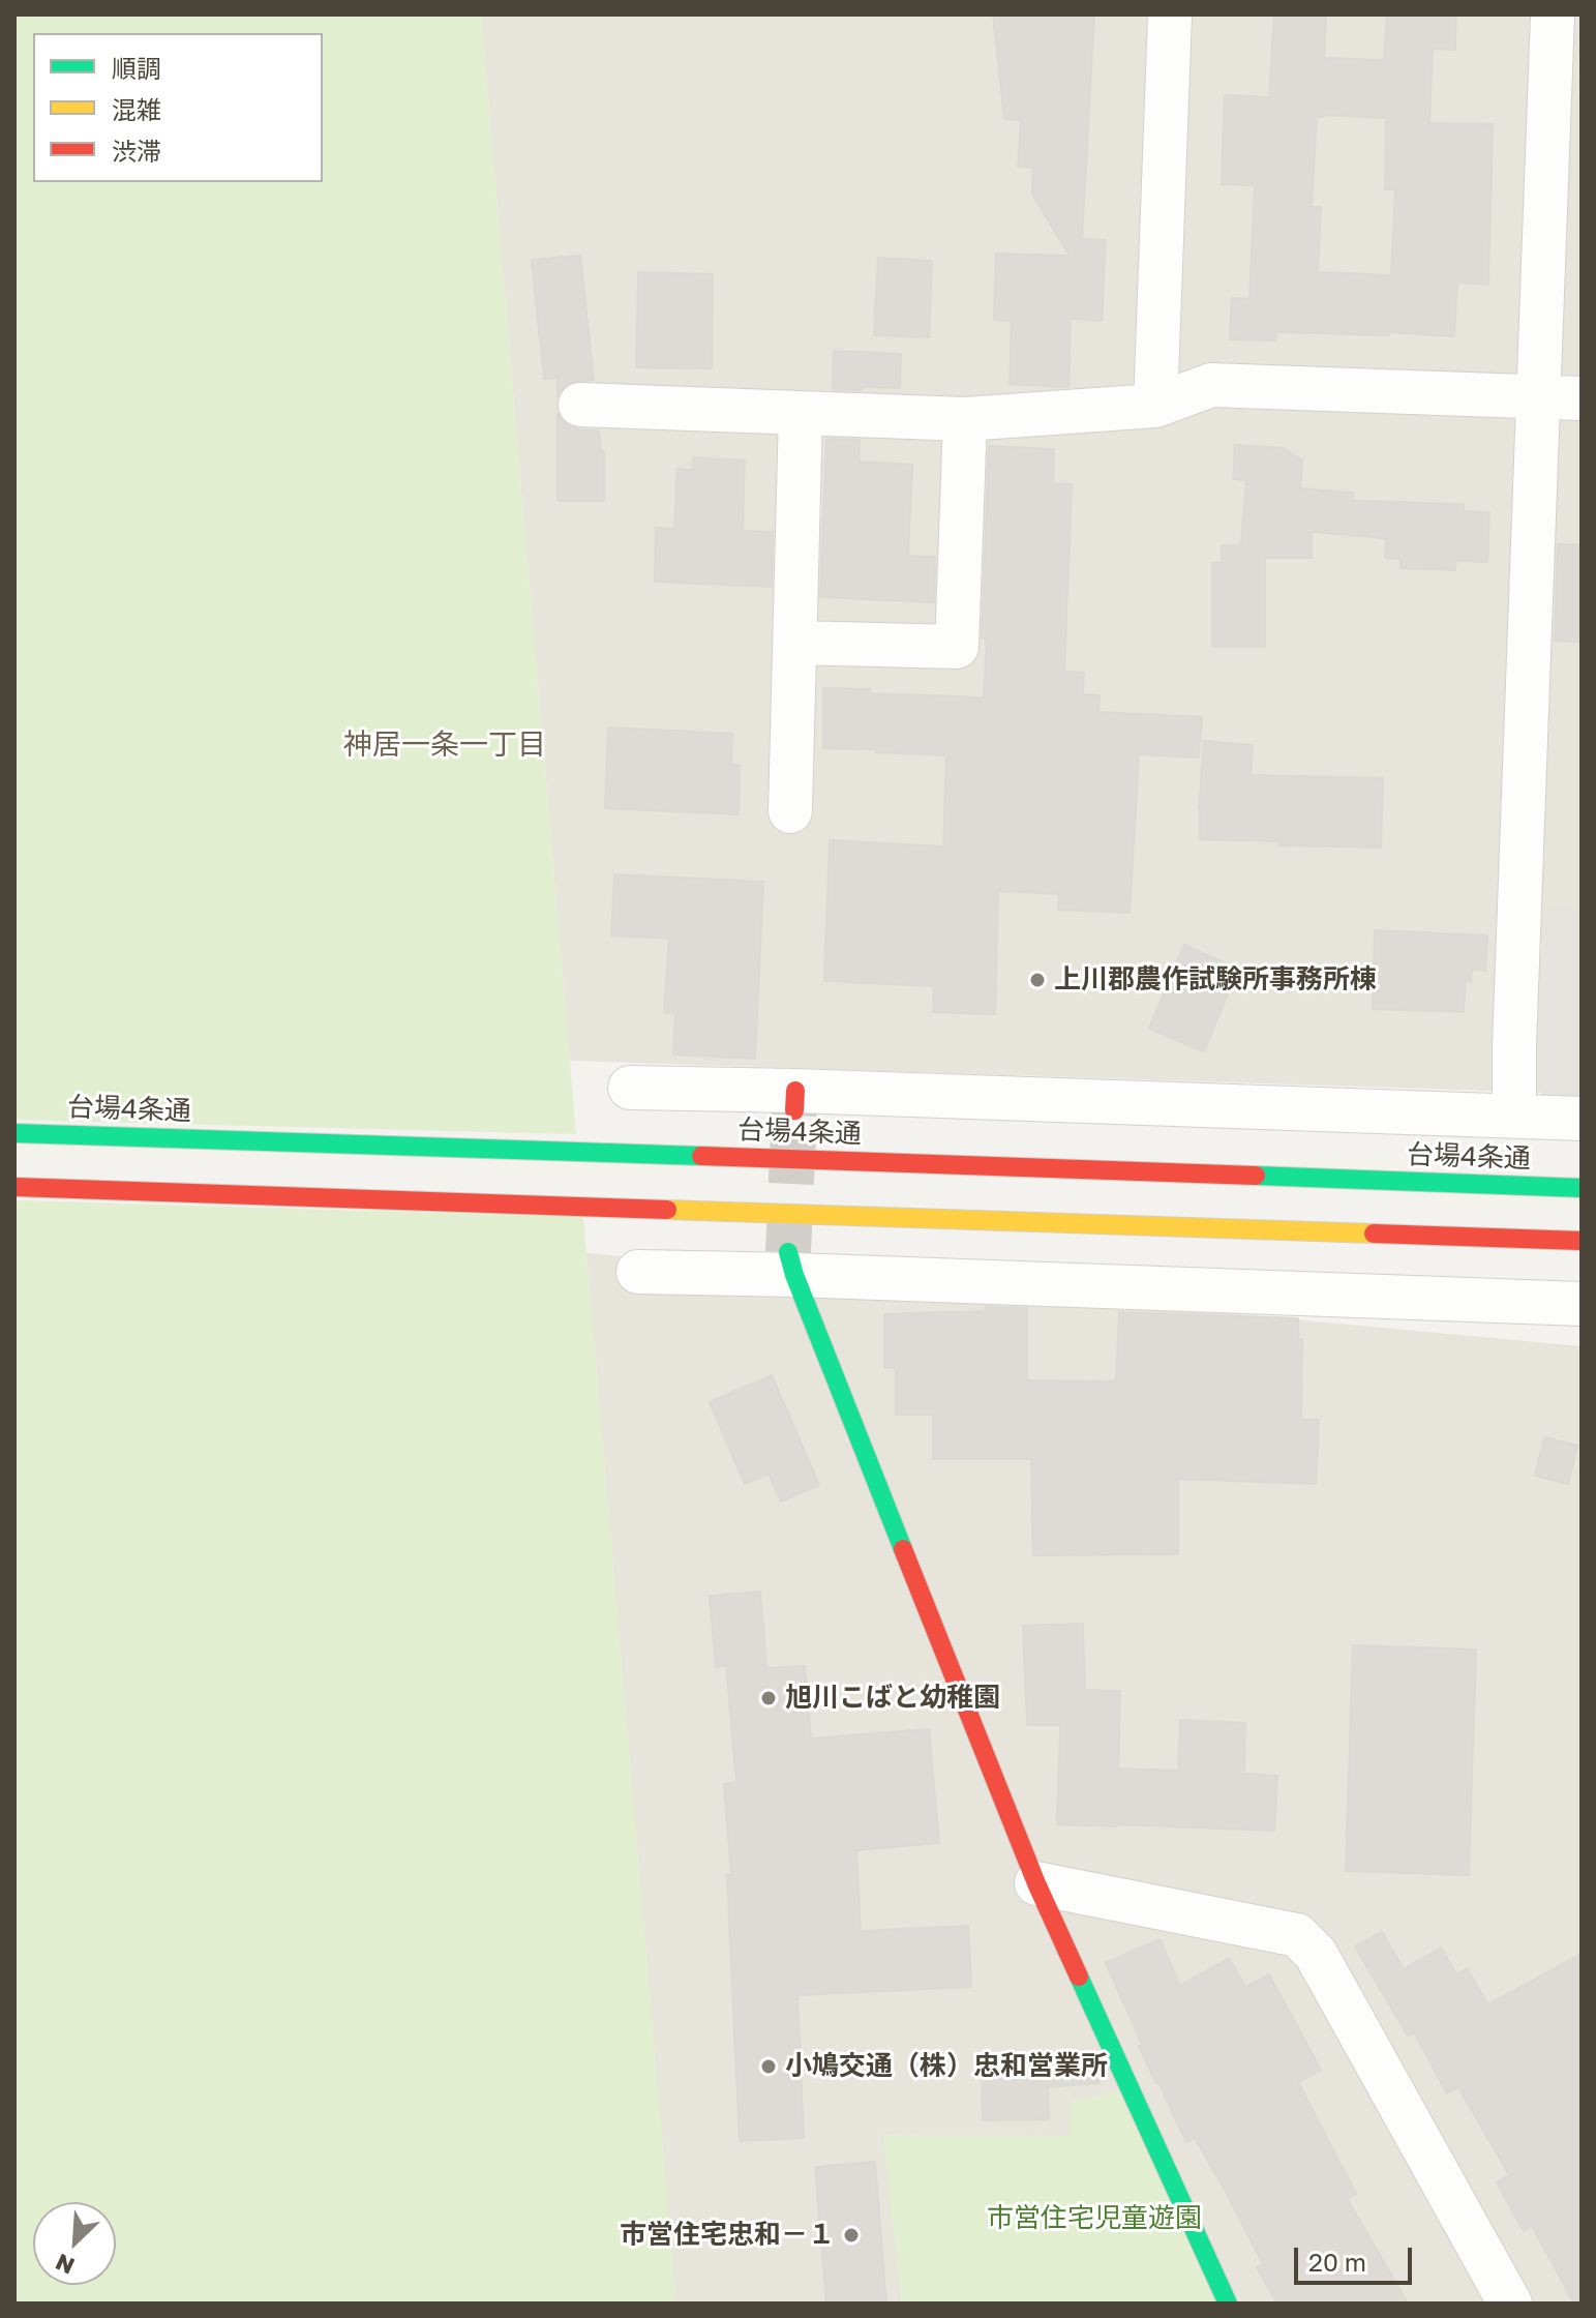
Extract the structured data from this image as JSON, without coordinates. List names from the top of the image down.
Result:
{
  "streets": {
    "main road": ["台場4条通"]
  },
  "districts": ["神居一条一丁目"],
  "parks": ["市営住宅児童遊園"],
  "places": [
    "上川郡農作試験所事務所棟",
    "旭川こばと幼稚園",
    "小鳩交通（株）忠和営業所",
    "市営住宅忠和－１"
  ],
  "legend": ["順調", "混雑", "渋滞"],
  "scale_bar": "20 m",
  "north": "bottom left"
}
